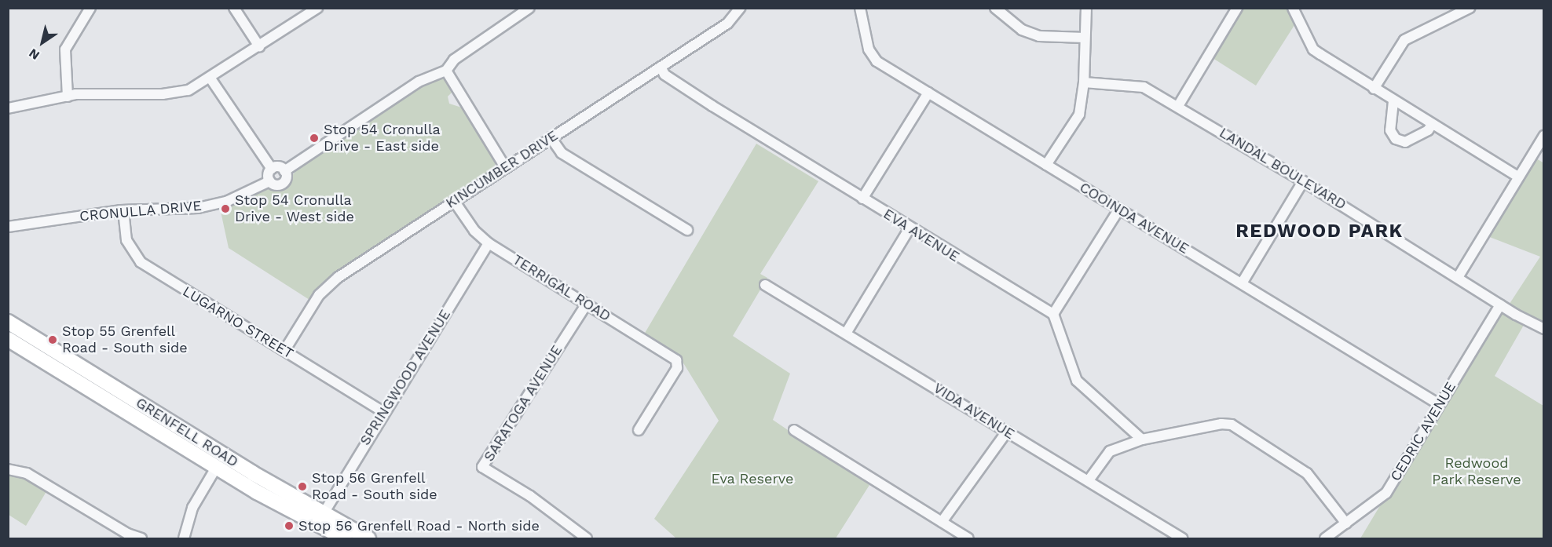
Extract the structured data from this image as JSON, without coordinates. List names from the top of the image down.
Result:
{
  "streets": {
    "main road": ["GRENFELL ROAD"],
    "street": [
      "LANDAL BOULEVARD",
      "KINCUMBER DRIVE",
      "CRONULLA DRIVE",
      "COOINDA AVENUE",
      "EVA AVENUE",
      "TERRIGAL ROAD",
      "LUGARNO STREET",
      "SPRINGWOOD AVENUE",
      "SARATOGA AVENUE",
      "VIDA AVENUE",
      "CEDRIC AVENUE"
    ]
  },
  "crossings": [
    ["LANDAL BOULEVARD", "CEDRIC AVENUE"],
    ["KINCUMBER DRIVE", "EVA AVENUE"],
    ["KINCUMBER DRIVE", "TERRIGAL ROAD"],
    ["KINCUMBER DRIVE", "LUGARNO STREET"],
    ["CRONULLA DRIVE", "LUGARNO STREET"],
    ["COOINDA AVENUE", "CEDRIC AVENUE"],
    ["TERRIGAL ROAD", "SPRINGWOOD AVENUE"],
    ["TERRIGAL ROAD", "SARATOGA AVENUE"],
    ["LUGARNO STREET", "SPRINGWOOD AVENUE"],
    ["SPRINGWOOD AVENUE", "GRENFELL ROAD"]
  ],
  "districts": ["REDWOOD PARK"],
  "parks": ["Redwood Park Reserve", "Eva Reserve"],
  "places": [
    "Stop 54 Cronulla Drive - East side",
    "Stop 54 Cronulla Drive - West side",
    "Stop 55 Grenfell Road - South side",
    "Stop 56 Grenfell Road - South side",
    "Stop 56 Grenfell Road - North side"
  ],
  "north": "bottom left"
}
